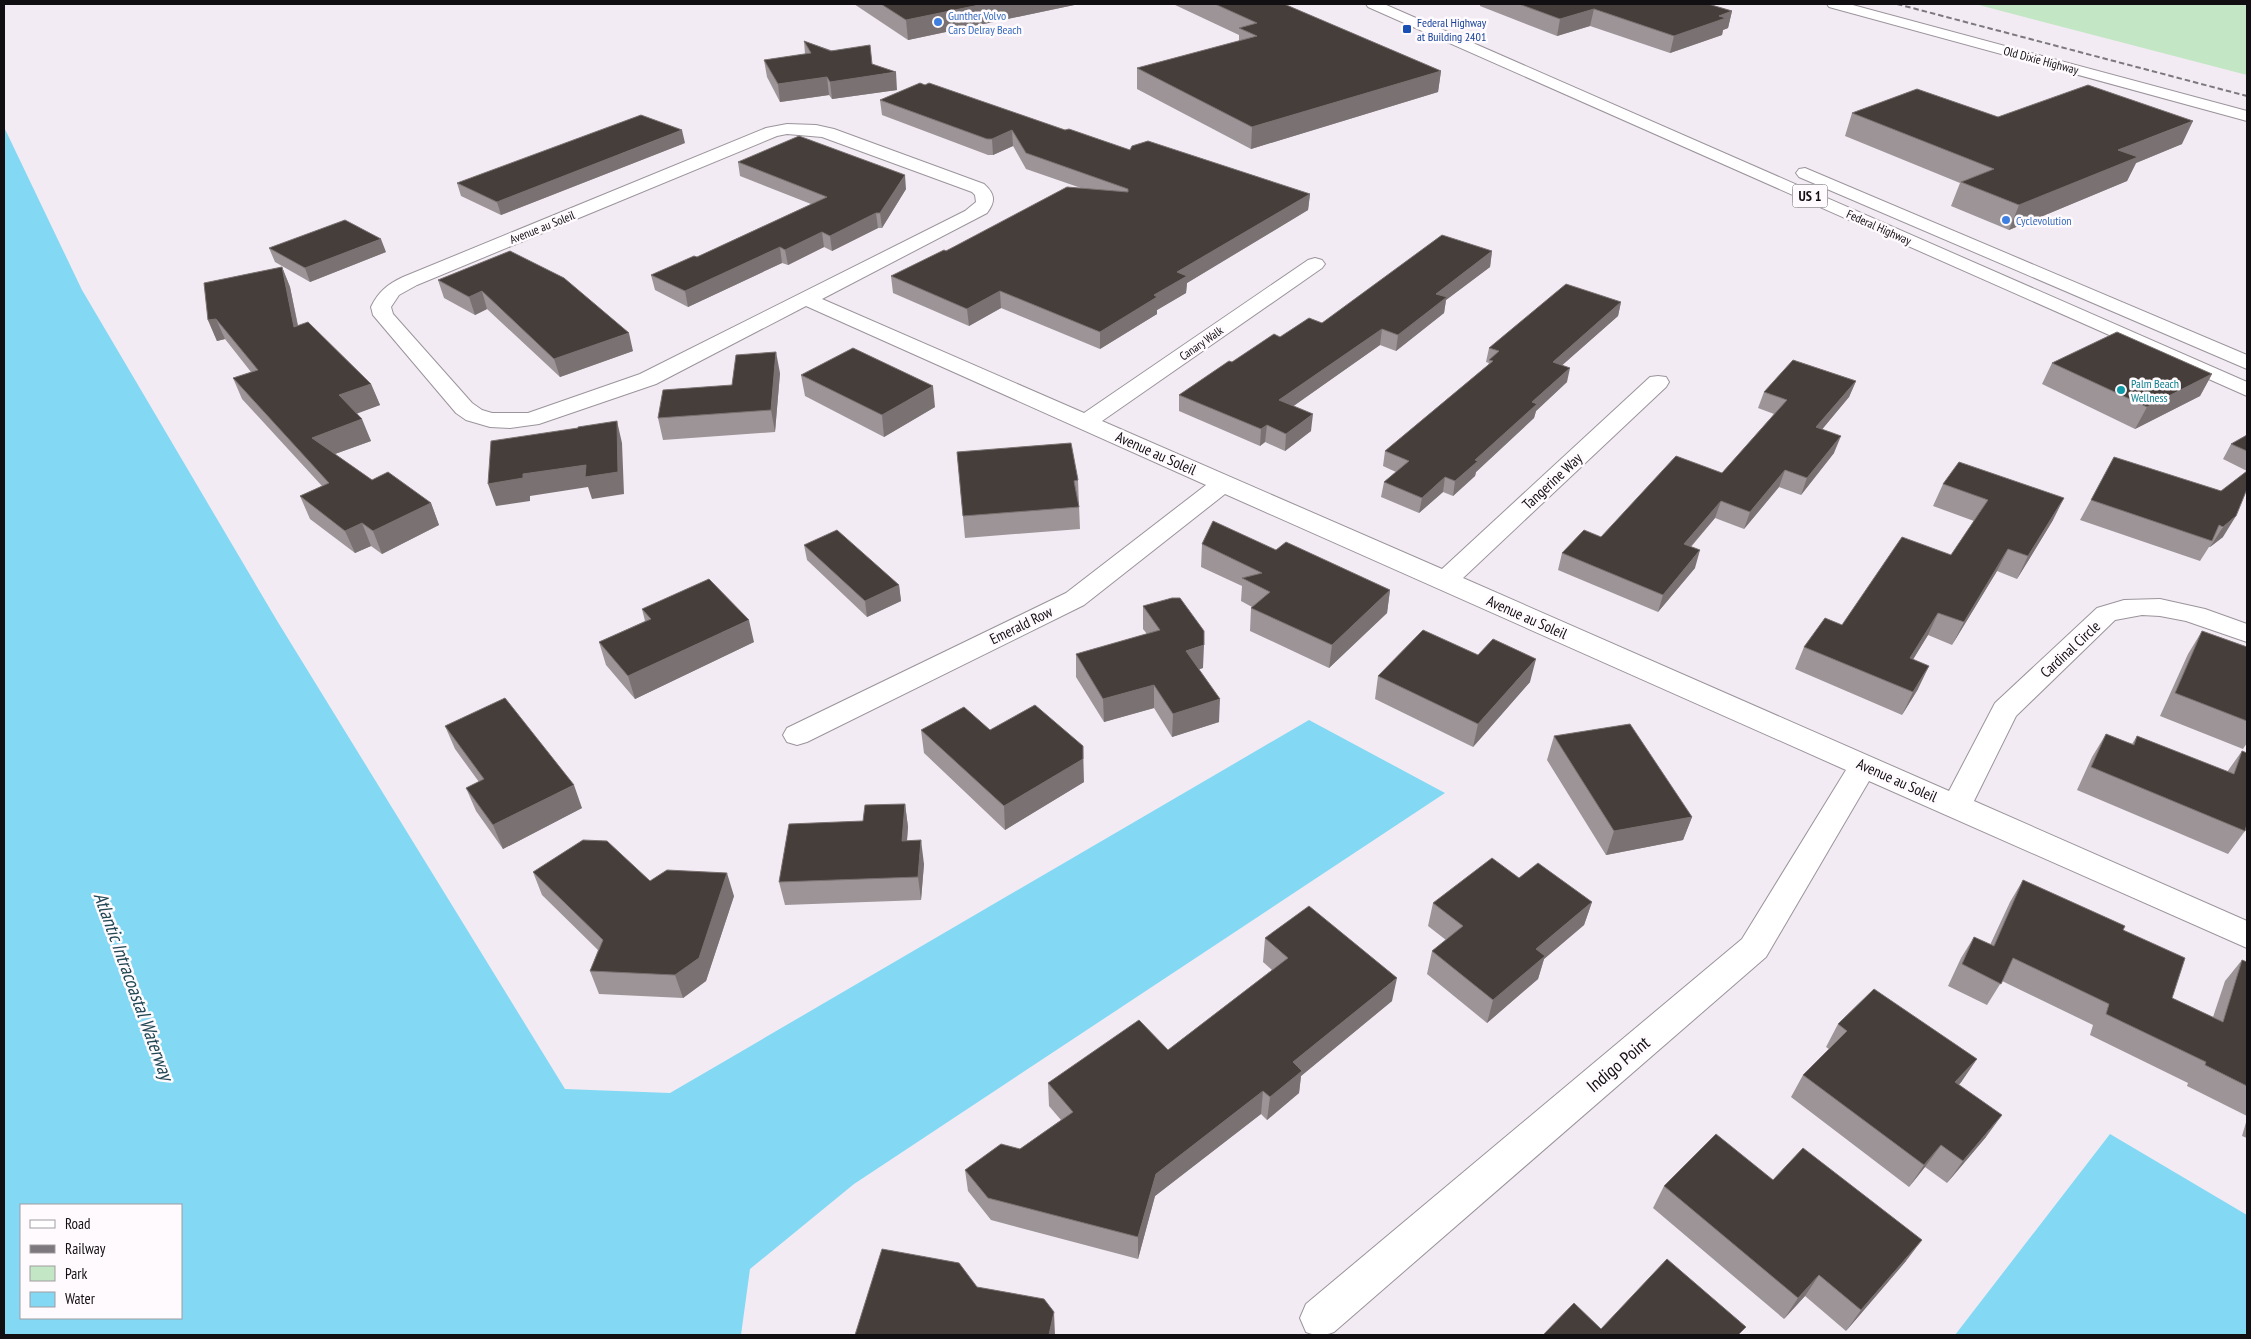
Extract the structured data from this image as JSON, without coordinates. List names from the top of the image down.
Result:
{
  "streets": {
    "street": [
      "Old Dixie Highway",
      "US 1",
      "Avenue au Soleil",
      "Federal Highway",
      "Canary Walk",
      "Tangerine Way",
      "Emerald Row",
      "Cardinal Circle",
      "Indigo Point"
    ]
  },
  "crossings": [
    ["Avenue au Soleil", "Canary Walk"],
    ["Avenue au Soleil", "Tangerine Way"],
    ["Avenue au Soleil", "Emerald Row"],
    ["Avenue au Soleil", "Cardinal Circle"],
    ["Avenue au Soleil", "Indigo Point"]
  ],
  "water": ["Atlantic Intracoastal Waterway"],
  "places": {
    "other": ["Gunther Volvo Cars Delray Beach", "Cyclevolution", "Palm Beach Wellness"],
    "transit": ["Federal Highway at Building 2401"]
  },
  "legend": [
    "Road",
    "Railway",
    "Park",
    "Water"
  ]
}
